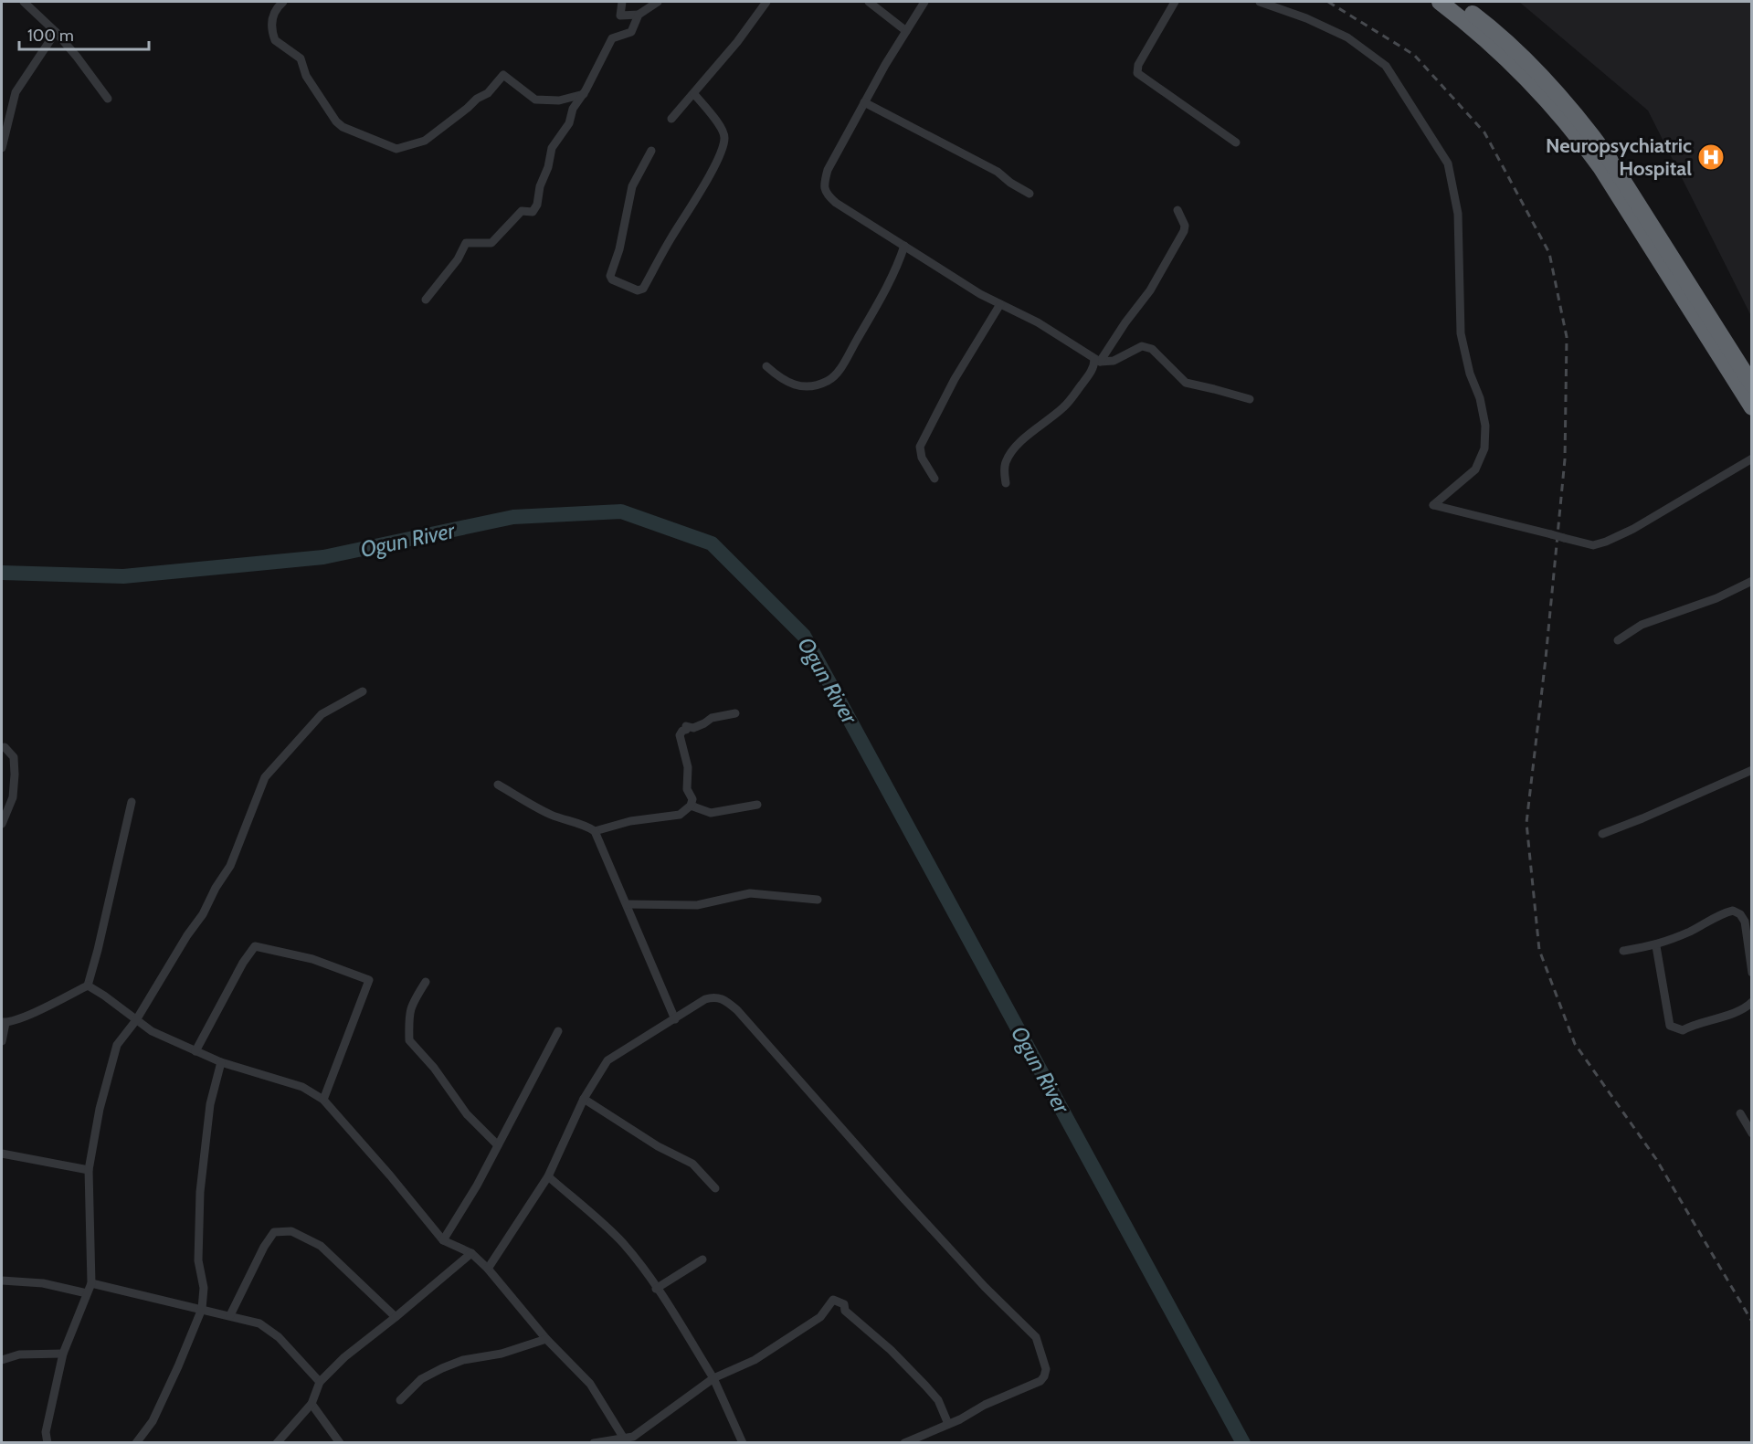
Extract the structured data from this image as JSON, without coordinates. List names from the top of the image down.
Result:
{
  "water": ["Ogun River"],
  "places": {
    "hospital": ["Neuropsychiatric Hospital"]
  },
  "scale_bar": "100 m"
}
